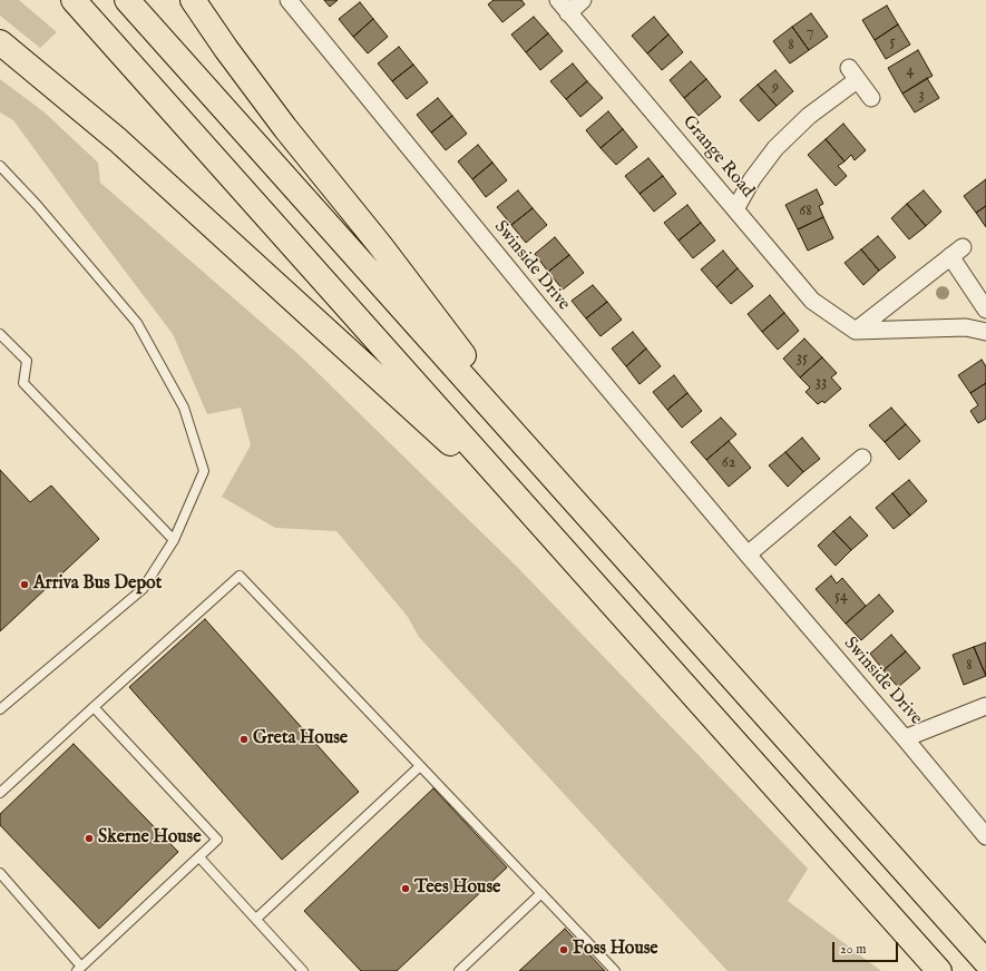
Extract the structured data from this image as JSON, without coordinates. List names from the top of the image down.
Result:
{
  "streets": {
    "street": ["Grange Road", "Swinside Drive"]
  },
  "places": [
    "Arriva Bus Depot",
    "Greta House",
    "Skerne House",
    "Tees House",
    "Foss House"
  ],
  "house_numbers": [
    "7",
    "5",
    "8",
    "4",
    "9",
    "3",
    "68",
    "35",
    "33",
    "62",
    "54",
    "8"
  ],
  "scale_bar": "20 m"
}
